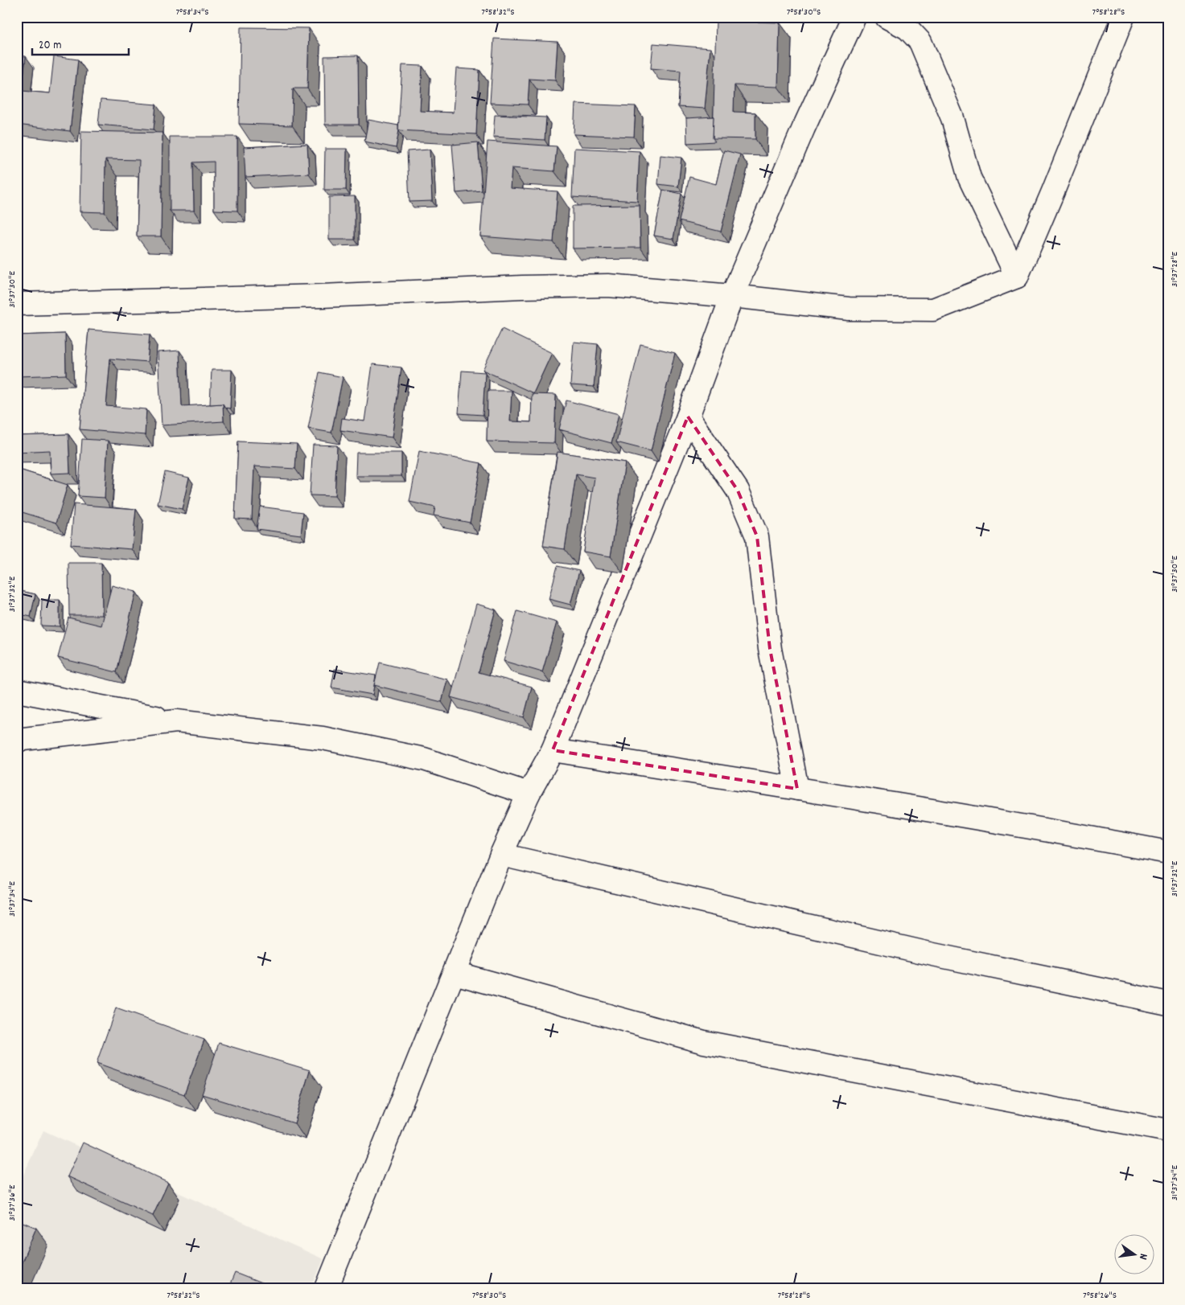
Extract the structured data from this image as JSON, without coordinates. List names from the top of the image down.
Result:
{
  "scale_bar": "20 m",
  "north": "right",
  "coordinates": [
    "7°58'34\"S",
    "7°58'32\"S",
    "7°58'30\"S",
    "7°58'28\"S",
    "31°37'28\"E",
    "31°37'30\"E",
    "31°37'32\"E",
    "31°37'34\"E",
    "31°37'36\"E",
    "7°58'26\"S"
  ]
}
